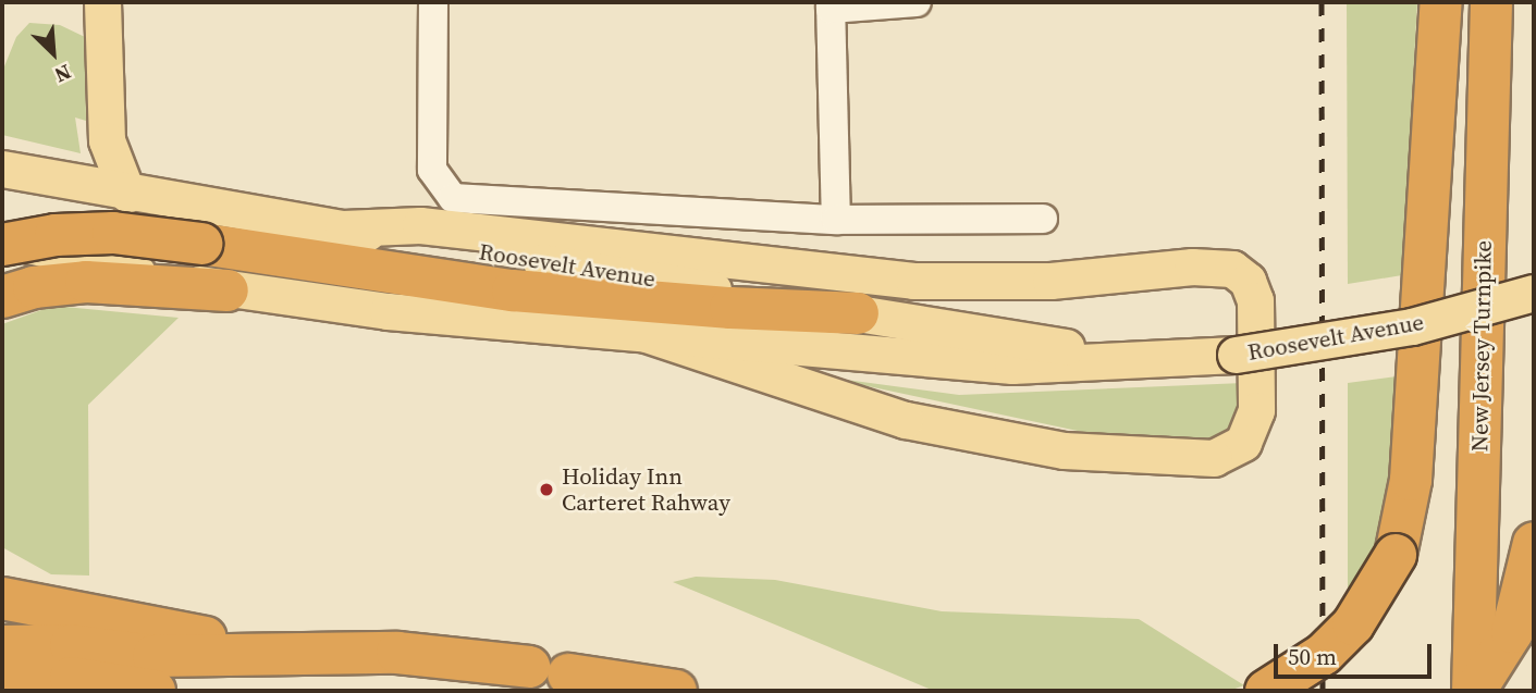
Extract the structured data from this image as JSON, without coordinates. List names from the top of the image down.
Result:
{
  "streets": {
    "highway": ["New Jersey Turnpike"],
    "main road": ["Roosevelt Avenue"]
  },
  "places": ["Holiday Inn Carteret Rahway"],
  "scale_bar": "50 m",
  "north": "bottom right"
}
